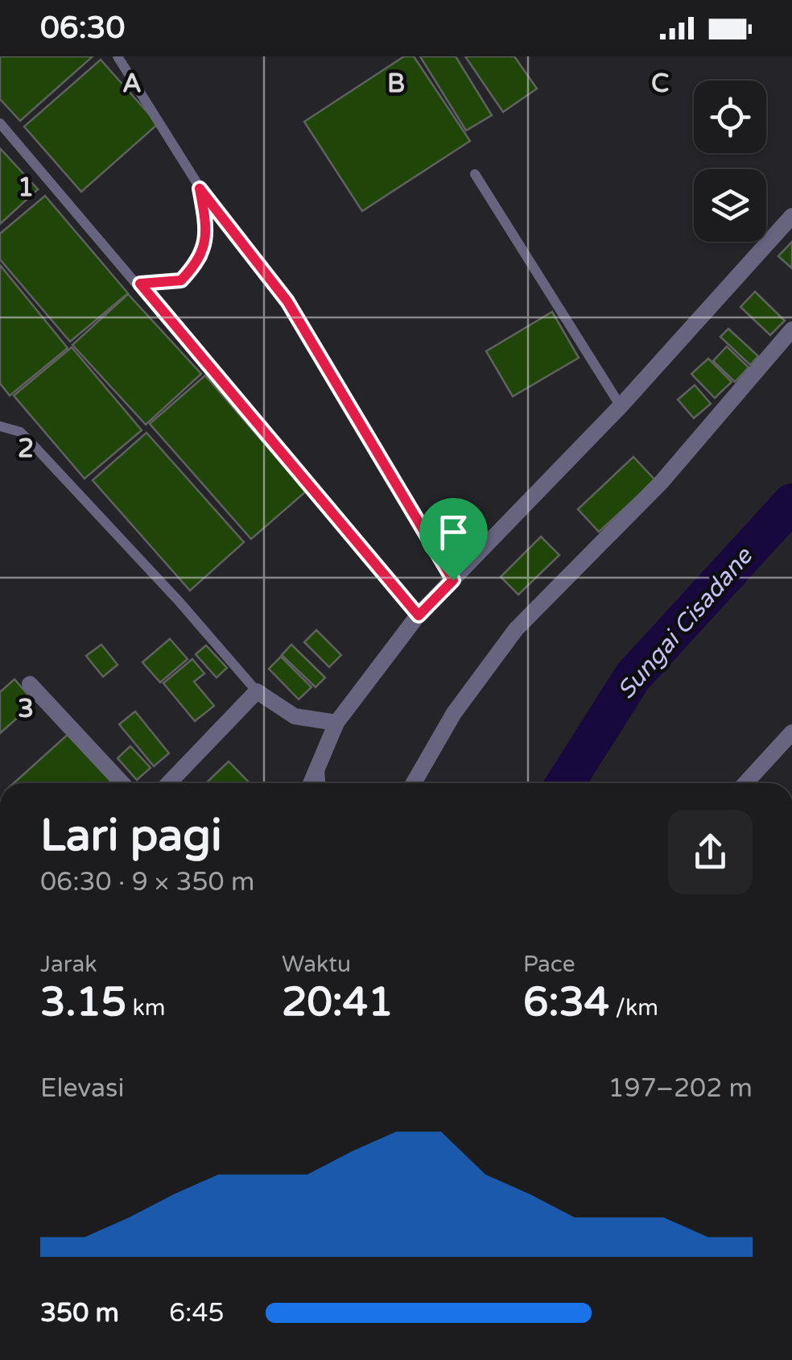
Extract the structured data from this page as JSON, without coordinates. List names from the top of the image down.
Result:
{
  "water": ["Sungai Cisadane"],
  "page": {
    "status": "06:30",
    "heading": ["Lari pagi", "06:30 · 9 × 350 m"],
    "stats": [
      ["Jarak", "3.15 km"],
      ["Waktu", "20:41"],
      ["Pace", "6:34 /km"]
    ],
    "chart": ["Elevasi", "197–202 m"],
    "list": [
      {
        "name": "350 m",
        "note": "6:45"
      }
    ]
  },
  "grid": {
    "columns": ["A", "B", "C"],
    "rows": ["1", "2", "3"]
  }
}
